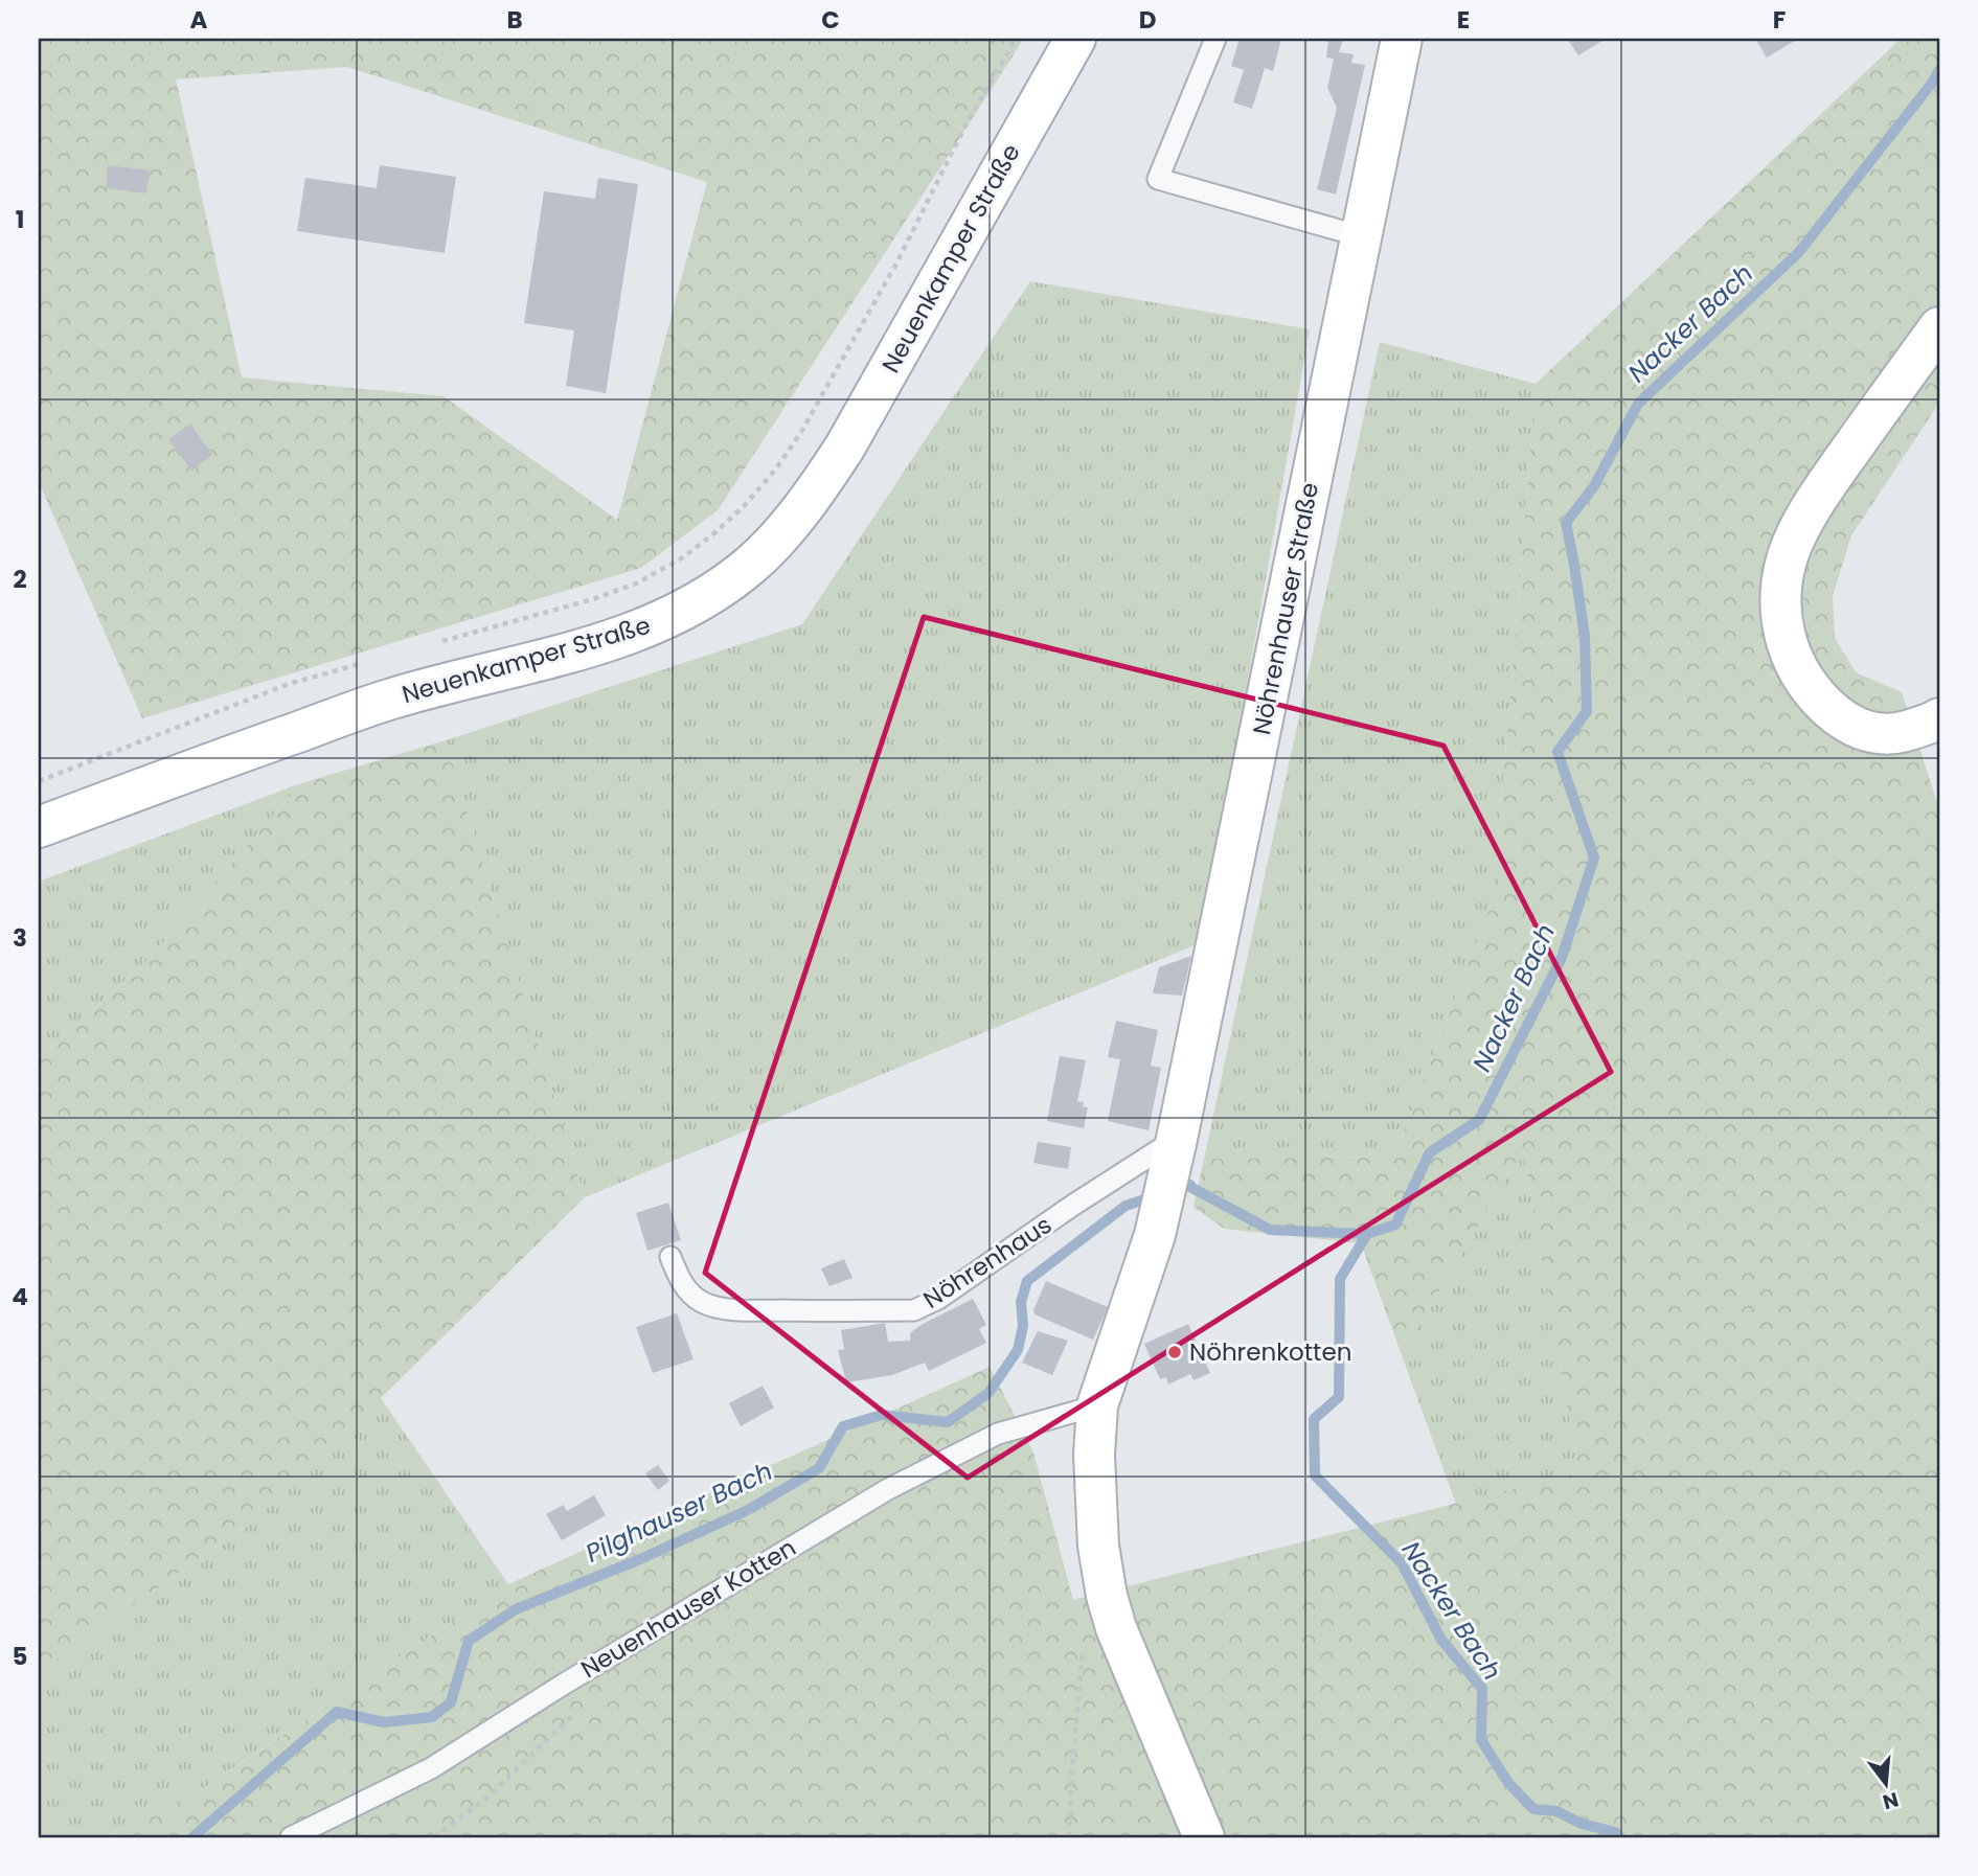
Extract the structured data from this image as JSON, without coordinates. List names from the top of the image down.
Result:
{
  "streets": {
    "main road": ["Neuenkamper Straße", "Nöhrenhauser Straße"],
    "lane": ["Nöhrenhaus", "Neuenhauser Kotten"]
  },
  "crossings": [
    ["Nöhrenhauser Straße", "Nöhrenhaus"],
    ["Nöhrenhauser Straße", "Neuenhauser Kotten"]
  ],
  "water": ["Nacker Bach", "Pilghauser Bach"],
  "places": ["Nöhrenkotten"],
  "north": "bottom",
  "grid": {
    "columns": [
      "A",
      "B",
      "C",
      "D",
      "E",
      "F"
    ],
    "rows": [
      "1",
      "2",
      "3",
      "4",
      "5"
    ]
  }
}
